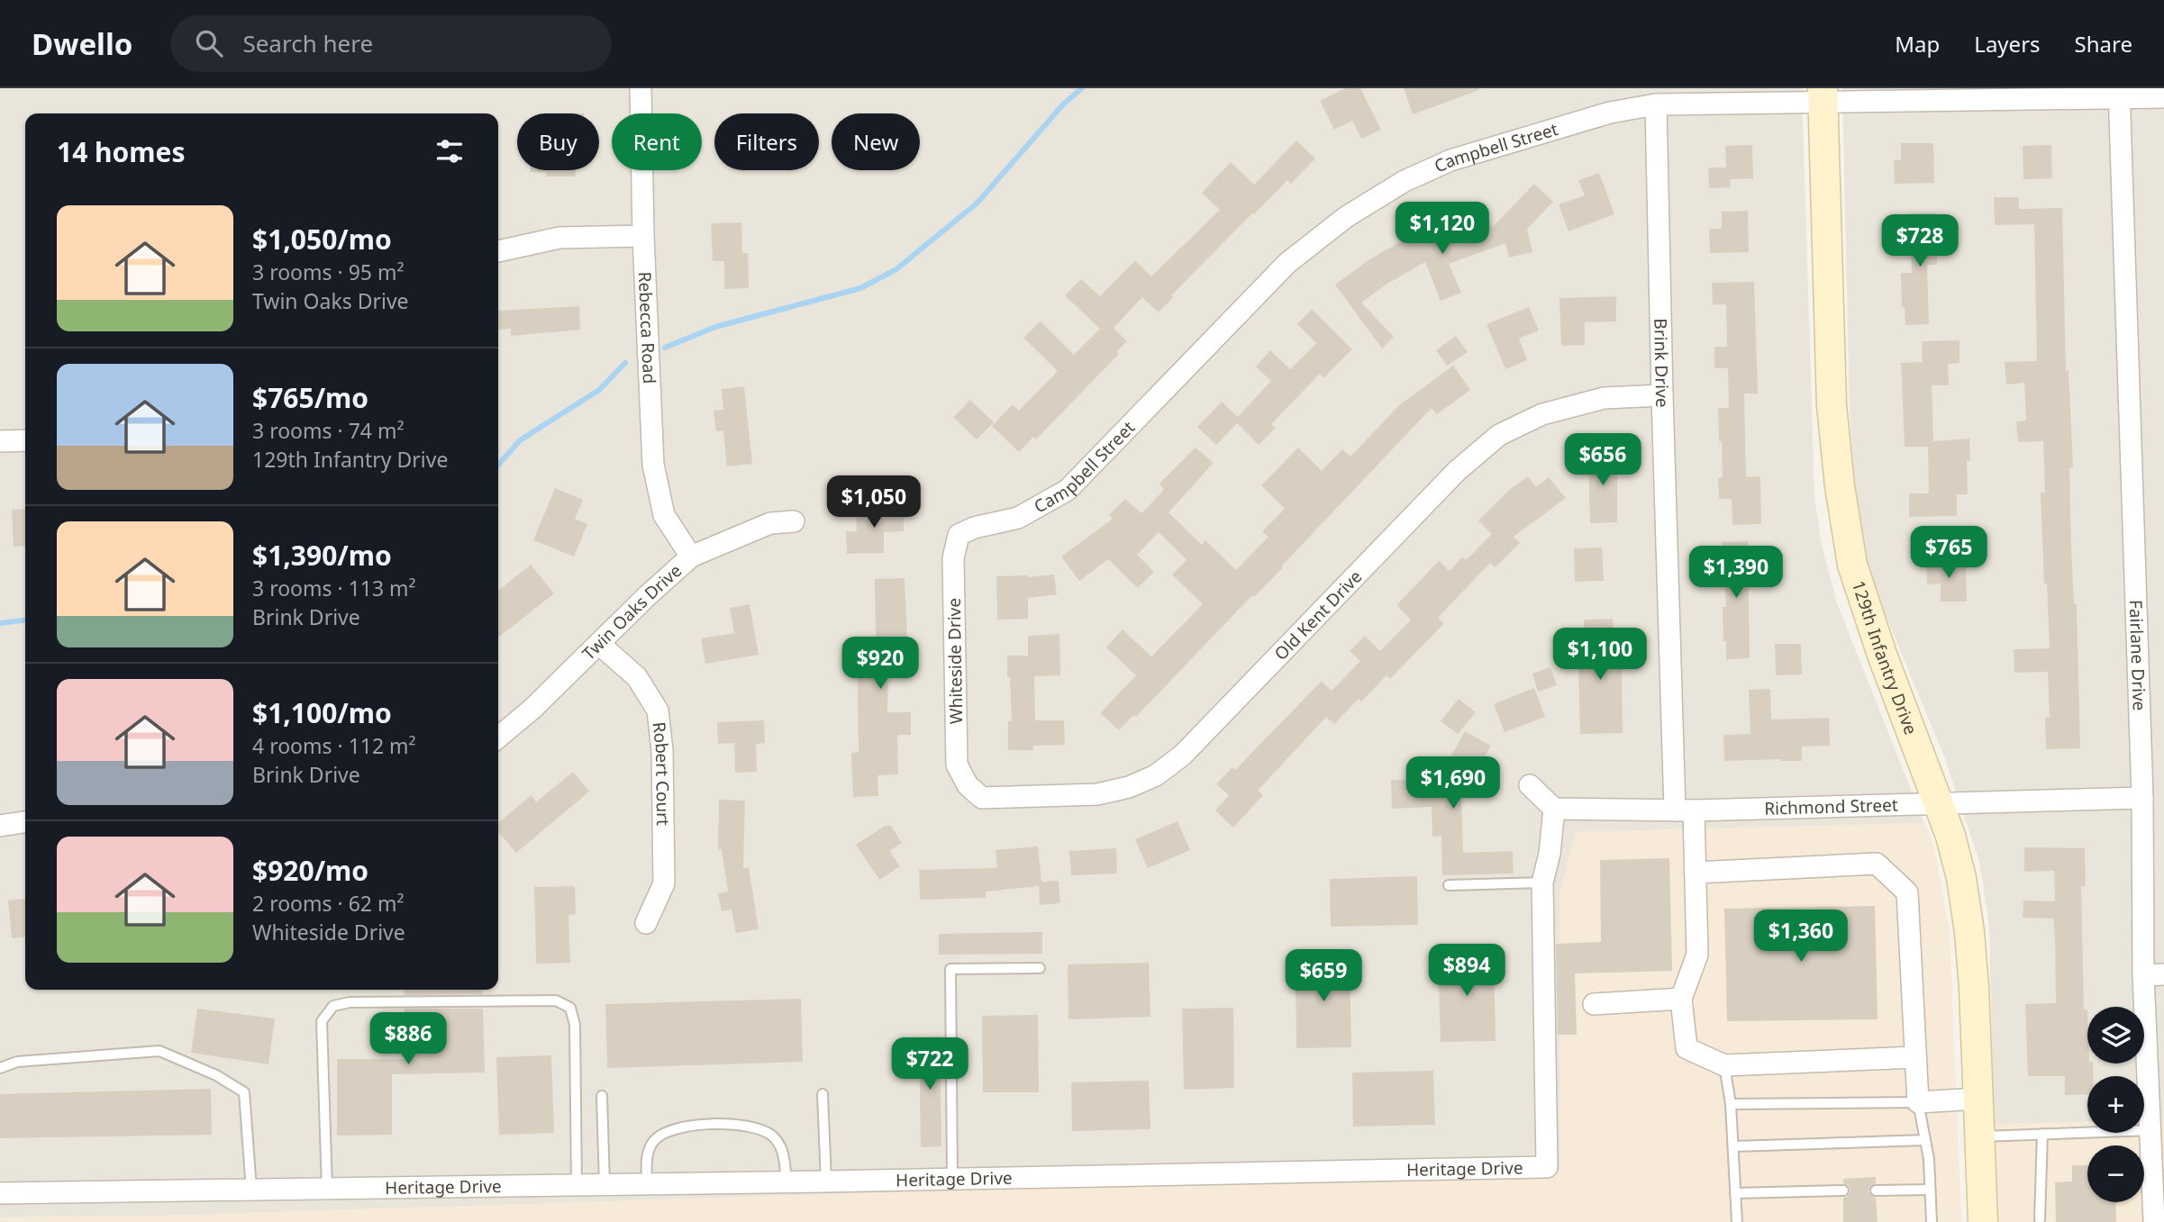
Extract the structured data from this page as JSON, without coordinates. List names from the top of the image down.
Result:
{
  "streets": {
    "street": [
      "Campbell Street",
      "Rebecca Road",
      "Brink Drive",
      "Twin Oaks Drive",
      "Old Kent Drive",
      "Fairlane Drive",
      "129th Infantry Drive",
      "Whiteside Drive",
      "Robert Court",
      "Richmond Street",
      "Heritage Drive"
    ]
  },
  "crossings": [
    ["Campbell Street", "Brink Drive"],
    ["Campbell Street", "Fairlane Drive"],
    ["Campbell Street", "129th Infantry Drive"],
    ["Campbell Street", "Whiteside Drive"],
    ["Rebecca Road", "Twin Oaks Drive"],
    ["Brink Drive", "Old Kent Drive"],
    ["Brink Drive", "Richmond Street"],
    ["Twin Oaks Drive", "Robert Court"],
    ["Old Kent Drive", "Whiteside Drive"],
    ["Fairlane Drive", "Richmond Street"],
    ["129th Infantry Drive", "Richmond Street"],
    ["Richmond Street", "Heritage Drive"]
  ],
  "page": {
    "header": "Dwello",
    "search": "Search here",
    "nav": ["Map", "Layers", "Share"],
    "chip": [
      "Buy",
      "Rent",
      "Filters",
      "New"
    ],
    "heading": "14 homes",
    "list": [
      {
        "name": "$1,050/mo",
        "note": "3 rooms · 95 m² · Twin Oaks Drive"
      },
      {
        "name": "$765/mo",
        "note": "3 rooms · 74 m² · 129th Infantry Drive"
      },
      {
        "name": "$1,390/mo",
        "note": "3 rooms · 113 m² · Brink Drive"
      },
      {
        "name": "$1,100/mo",
        "note": "4 rooms · 112 m² · Brink Drive"
      },
      {
        "name": "$920/mo",
        "note": "2 rooms · 62 m² · Whiteside Drive"
      }
    ],
    "price": [
      "$1,120",
      "$728",
      "$656",
      "$1,050",
      "$765",
      "$1,390",
      "$1,100",
      "$920",
      "$1,690",
      "$1,360",
      "$894",
      "$659",
      "$886",
      "$722"
    ],
    "map_buttons": ["+", "−"]
  }
}
